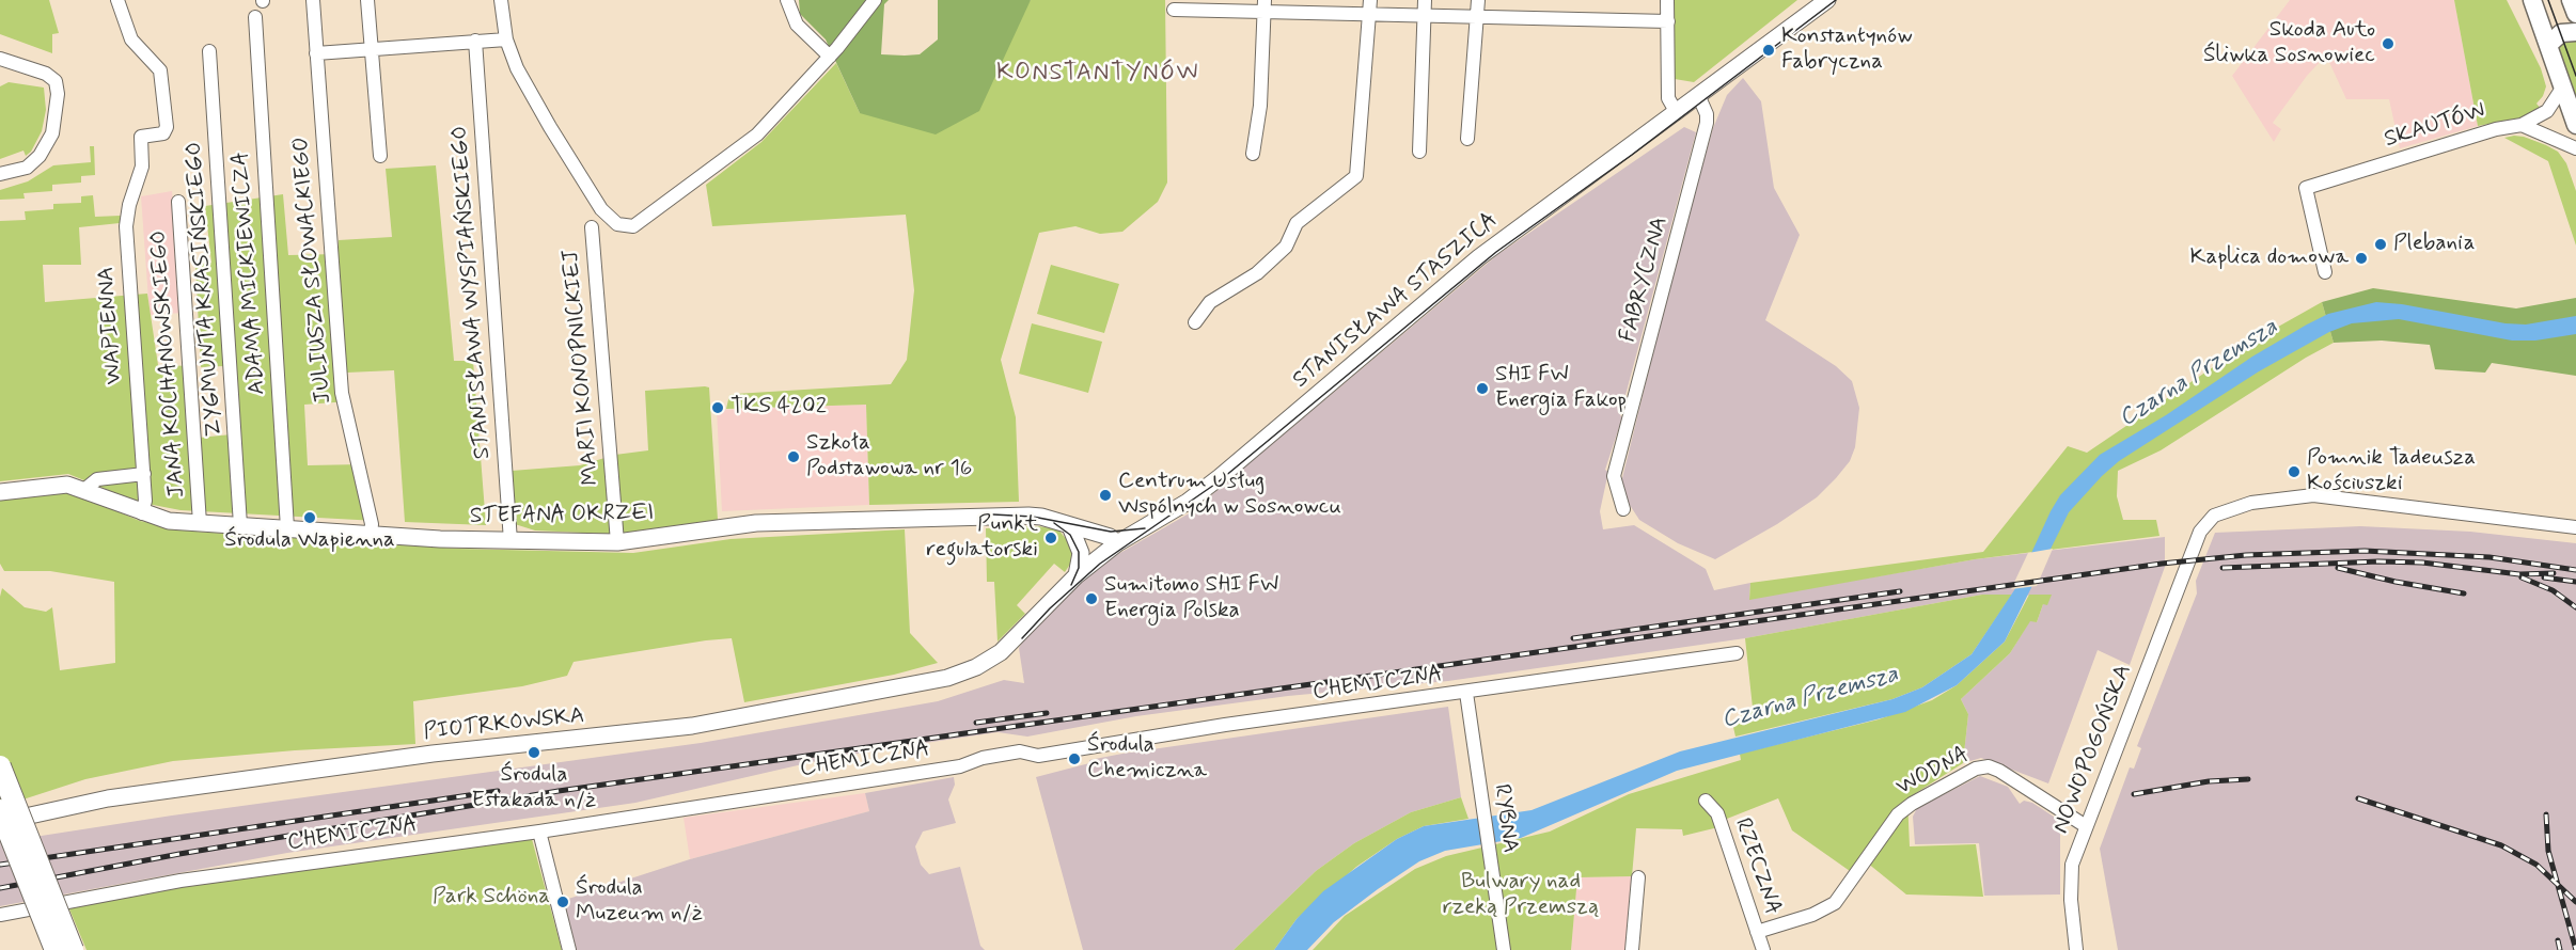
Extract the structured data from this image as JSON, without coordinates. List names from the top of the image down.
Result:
{
  "streets": {
    "street": [
      "SKAUTÓW",
      "JULIUSZA SŁOWACKIEGO",
      "ADAMA MICKIEWICZA",
      "FABRYCZNA",
      "ZYGMUNTA KRASIŃSKIEGO",
      "STANISŁAWA WYSPIAŃSKIEGO",
      "STANISŁAWA STASZICA",
      "WAPIENNA",
      "JANA KOCHANOWSKIEGO",
      "MARII KONOPNICKIEJ",
      "STEFANA OKRZEI",
      "CHEMICZNA",
      "PIOTRKOWSKA",
      "NOWOPOGOŃSKA",
      "WODNA",
      "RYBNA",
      "RZECZNA"
    ]
  },
  "crossings": [
    ["JULIUSZA SŁOWACKIEGO", "STEFANA OKRZEI"],
    ["ADAMA MICKIEWICZA", "STEFANA OKRZEI"],
    ["FABRYCZNA", "STANISŁAWA STASZICA"],
    ["ZYGMUNTA KRASIŃSKIEGO", "STEFANA OKRZEI"],
    ["STANISŁAWA WYSPIAŃSKIEGO", "STEFANA OKRZEI"],
    ["STANISŁAWA STASZICA", "STEFANA OKRZEI"],
    ["STANISŁAWA STASZICA", "PIOTRKOWSKA"],
    ["WAPIENNA", "STEFANA OKRZEI"],
    ["JANA KOCHANOWSKIEGO", "STEFANA OKRZEI"],
    ["MARII KONOPNICKIEJ", "STEFANA OKRZEI"],
    ["CHEMICZNA", "RYBNA"],
    ["NOWOPOGOŃSKA", "WODNA"],
    ["WODNA", "RZECZNA"]
  ],
  "districts": ["KONSTANTYNÓW"],
  "water": ["Czarna Przemsza"],
  "parks": ["Bulwary nad rzeką Przemszą", "Park Schöna"],
  "places": [
    "Skoda Auto Śliwka Sosnowiec",
    "Konstantynów Fabryczna",
    "Plebania",
    "Kaplica domowa",
    "SHI FW Energia Fakop",
    "TKS 4202",
    "Szkoła Podstawowa nr 16",
    "Pomnik Tadeusza Kościuszki",
    "Centrum Usług Wspólnych w Sosnowcu",
    "Środula Wapienna",
    "Punkt regulatorski",
    "Sumitomo SHI FW Energia Polska",
    "Środula Estakada n/ż",
    "Środula Chemiczna",
    "Środula Muzeum n/ż"
  ]
}
